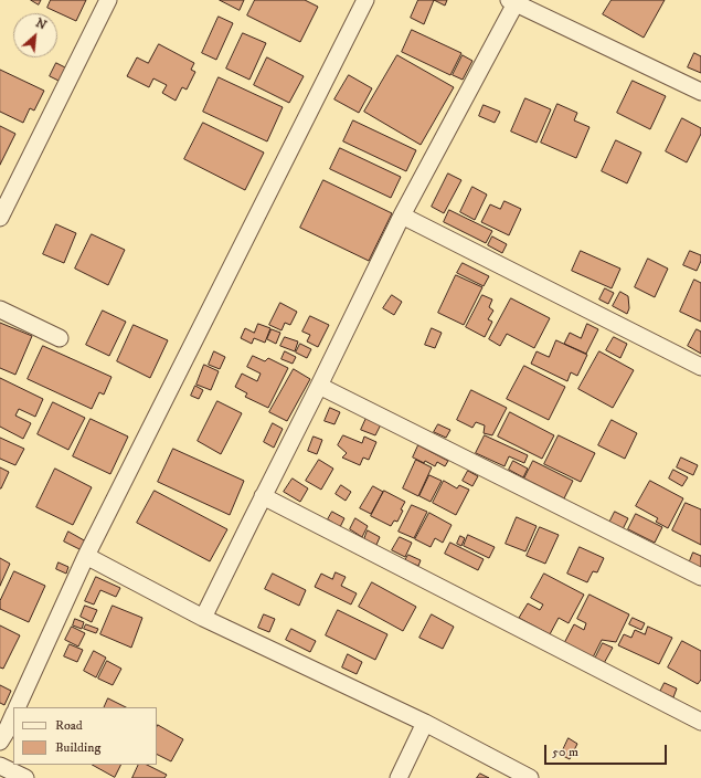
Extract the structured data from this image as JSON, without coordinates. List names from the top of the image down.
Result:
{
  "legend": ["Road", "Building"],
  "scale_bar": "50 m",
  "north": "top right"
}
